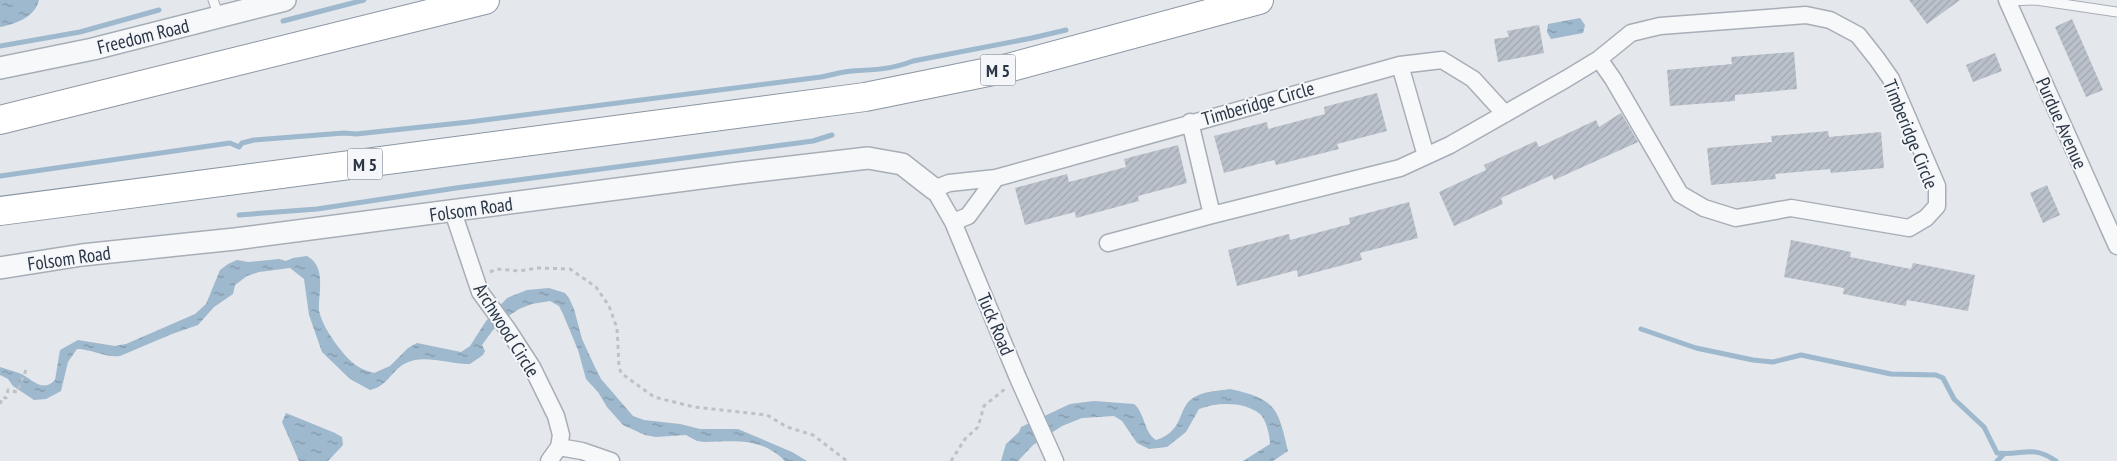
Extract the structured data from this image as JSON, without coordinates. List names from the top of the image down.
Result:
{
  "streets": {
    "highway": ["M 5"],
    "street": [
      "Freedom Road",
      "Timberidge Circle",
      "Purdue Avenue",
      "Folsom Road",
      "Tuck Road",
      "Archwood Circle"
    ]
  },
  "crossings": [
    ["Timberidge Circle", "Folsom Road"],
    ["Timberidge Circle", "Tuck Road"],
    ["Folsom Road", "Tuck Road"],
    ["Folsom Road", "Archwood Circle"]
  ]
}
